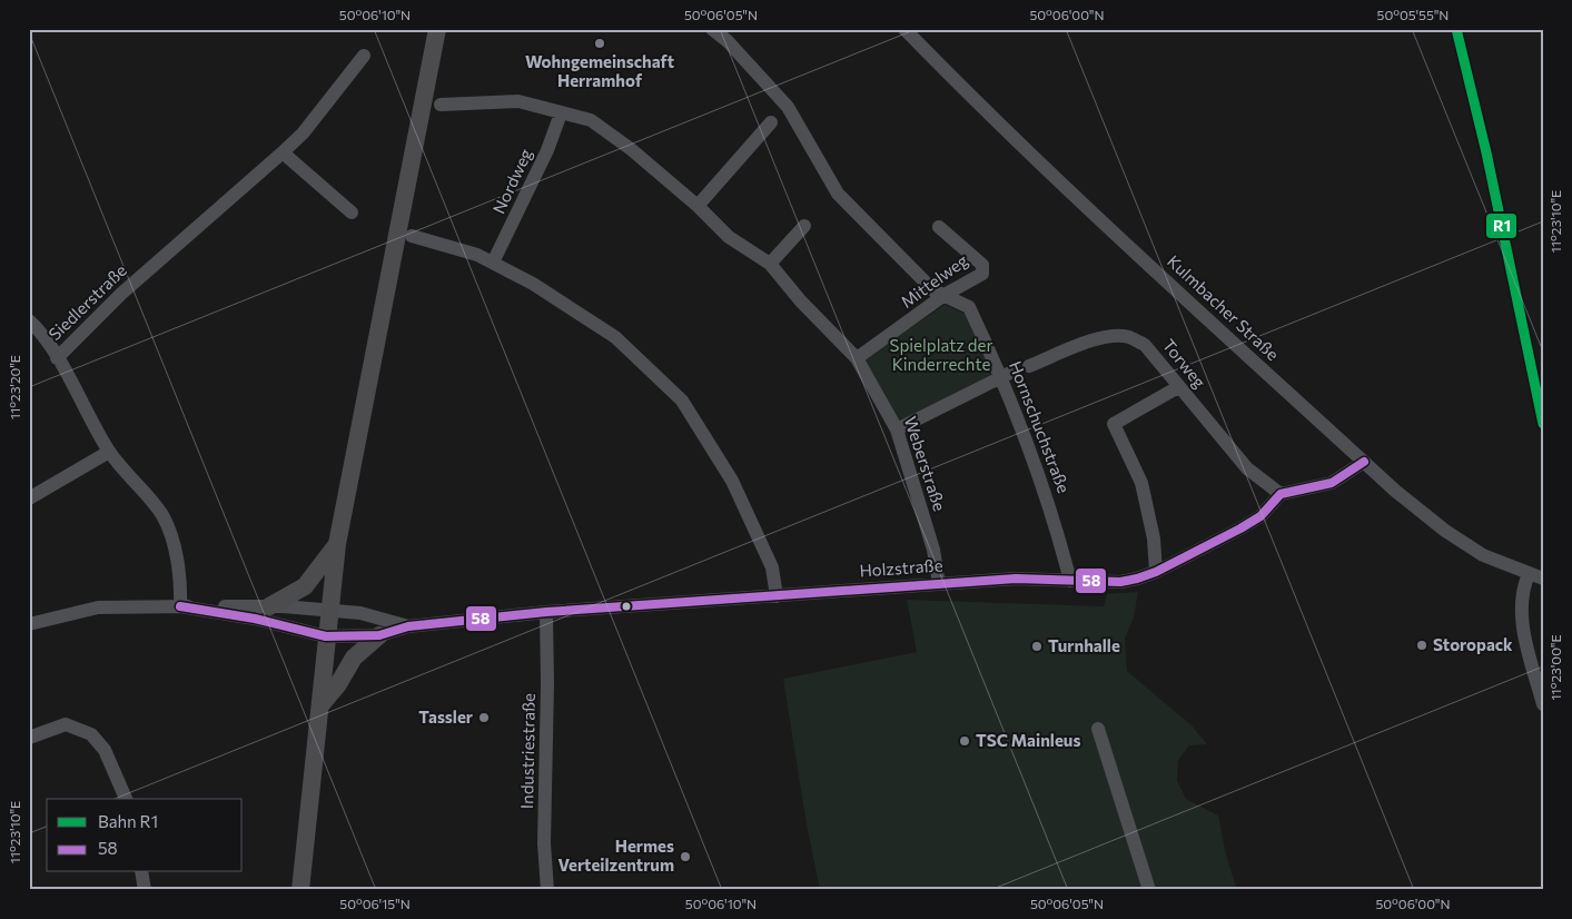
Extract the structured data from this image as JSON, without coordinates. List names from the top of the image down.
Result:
{
  "streets": {
    "street": [
      "Nordweg",
      "Mittelweg",
      "Siedlerstraße",
      "Kulmbacher Straße",
      "Torweg",
      "Hornschuchstraße",
      "Weberstraße",
      "Holzstraße",
      "Industriestraße"
    ]
  },
  "crossings": [
    ["Nordweg", "Weberstraße"],
    ["Mittelweg", "Hornschuchstraße"],
    ["Mittelweg", "Weberstraße"],
    ["Siedlerstraße", "Holzstraße"],
    ["Torweg", "Holzstraße"],
    ["Hornschuchstraße", "Holzstraße"],
    ["Weberstraße", "Holzstraße"],
    ["Holzstraße", "Industriestraße"]
  ],
  "parks": ["Spielplatz der Kinderrechte"],
  "places": [
    "Wohngemeinschaft Herramhof",
    "Storopack",
    "Turnhalle",
    "Tassler",
    "TSC Mainleus",
    "Hermes Verteilzentrum"
  ],
  "lines": ["rail line R1", "transit line 58"],
  "legend": ["Bahn R1", "58"],
  "coordinates": [
    "50°06'10\"N",
    "50°06'05\"N",
    "50°06'00\"N",
    "50°05'55\"N",
    "11°23'10\"E",
    "11°23'20\"E",
    "11°23'00\"E",
    "50°06'15\"N"
  ]
}
